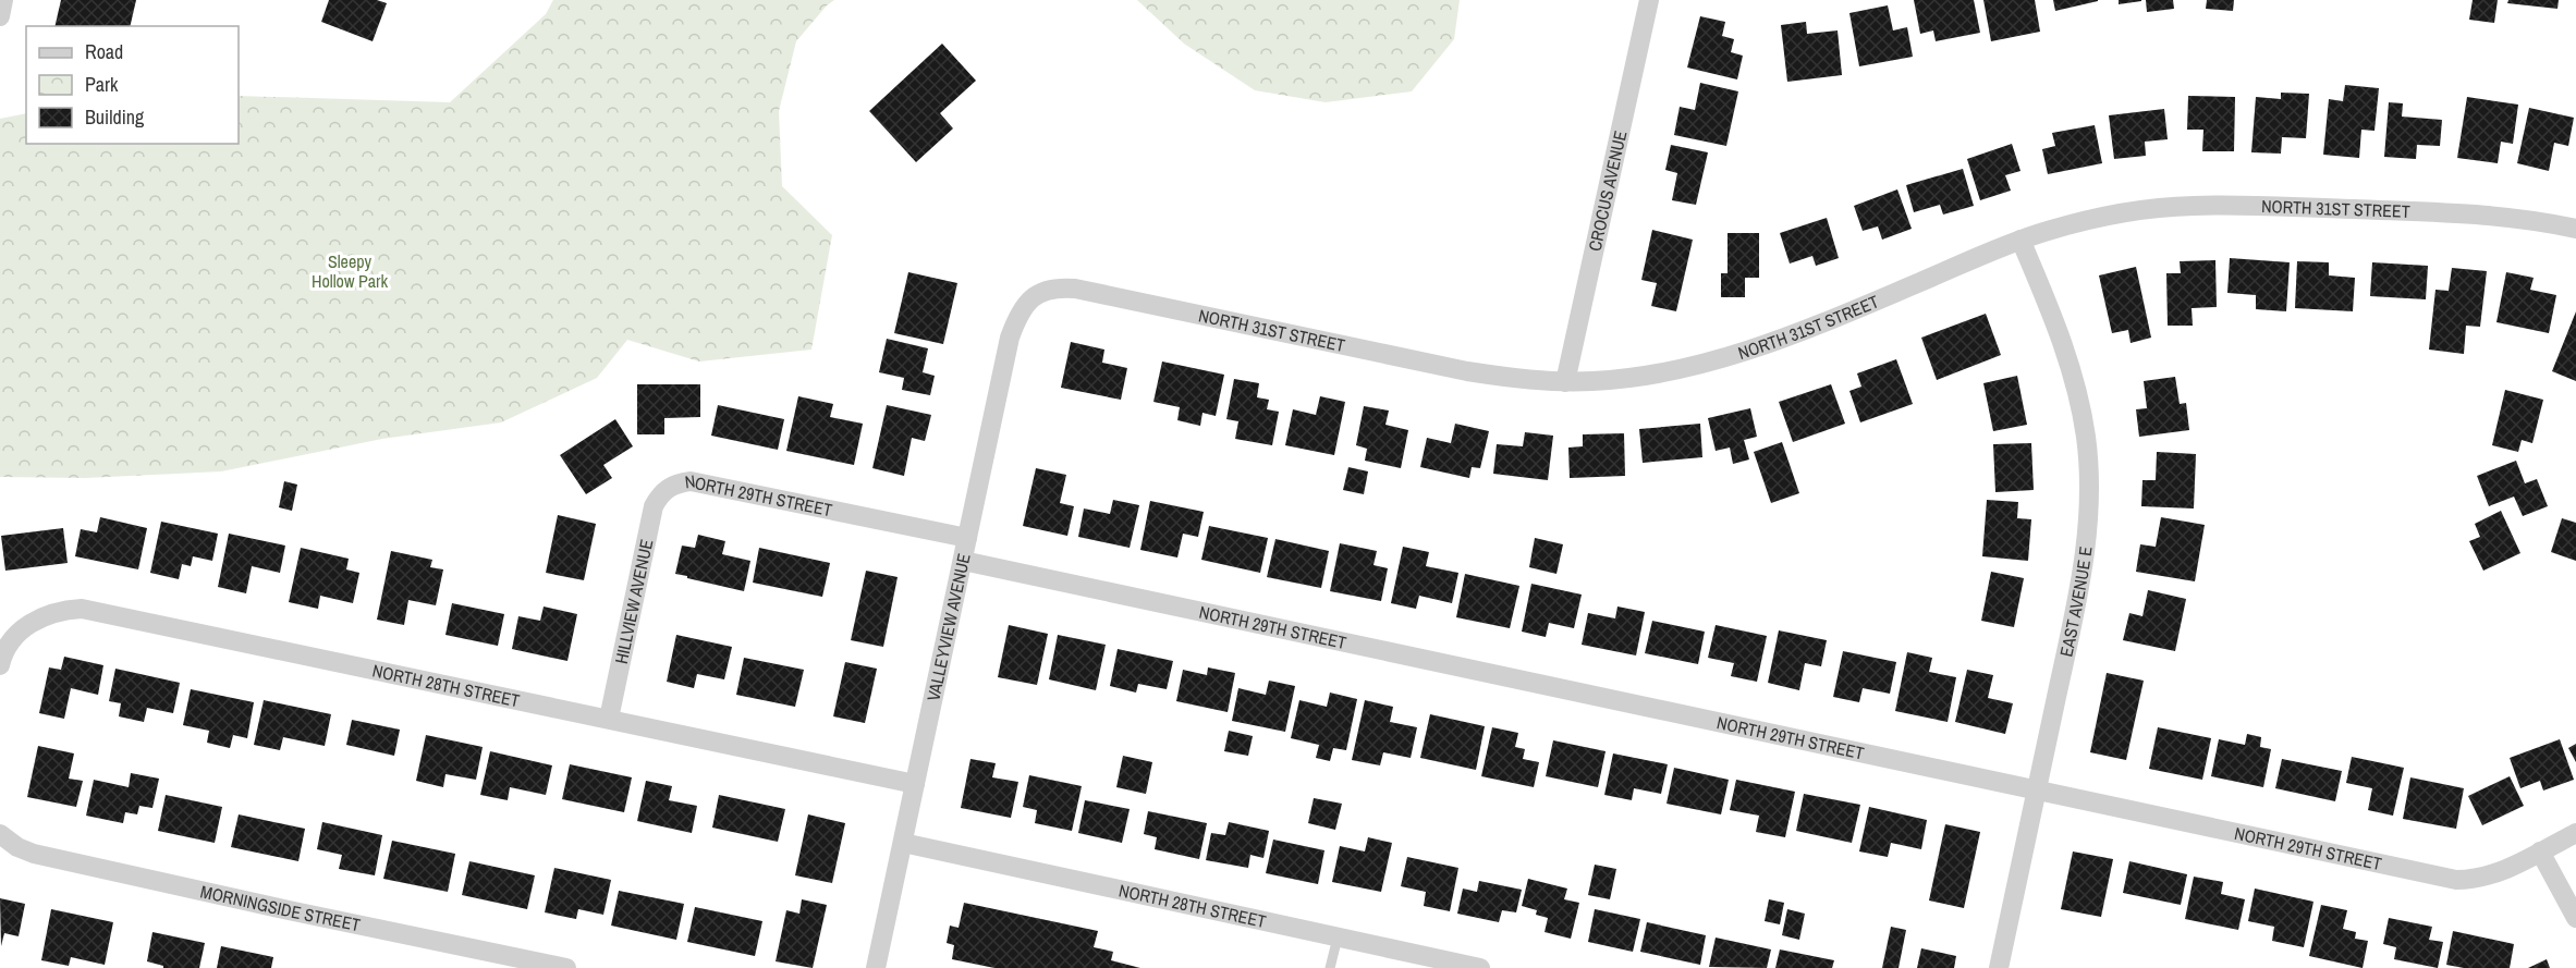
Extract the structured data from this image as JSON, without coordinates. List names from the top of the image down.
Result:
{
  "streets": {
    "street": [
      "CROCUS AVENUE",
      "NORTH 31ST STREET",
      "NORTH 29TH STREET",
      "EAST AVENUE E",
      "HILLVIEW AVENUE",
      "VALLEYVIEW AVENUE",
      "NORTH 28TH STREET",
      "MORNINGSIDE STREET"
    ]
  },
  "crossings": [
    ["CROCUS AVENUE", "NORTH 31ST STREET"],
    ["NORTH 31ST STREET", "EAST AVENUE E"],
    ["NORTH 31ST STREET", "VALLEYVIEW AVENUE"],
    ["NORTH 29TH STREET", "EAST AVENUE E"],
    ["NORTH 29TH STREET", "HILLVIEW AVENUE"],
    ["NORTH 29TH STREET", "VALLEYVIEW AVENUE"],
    ["HILLVIEW AVENUE", "NORTH 28TH STREET"],
    ["VALLEYVIEW AVENUE", "NORTH 28TH STREET"]
  ],
  "parks": ["Sleepy Hollow Park"],
  "legend": ["Road", "Park", "Building"]
}
